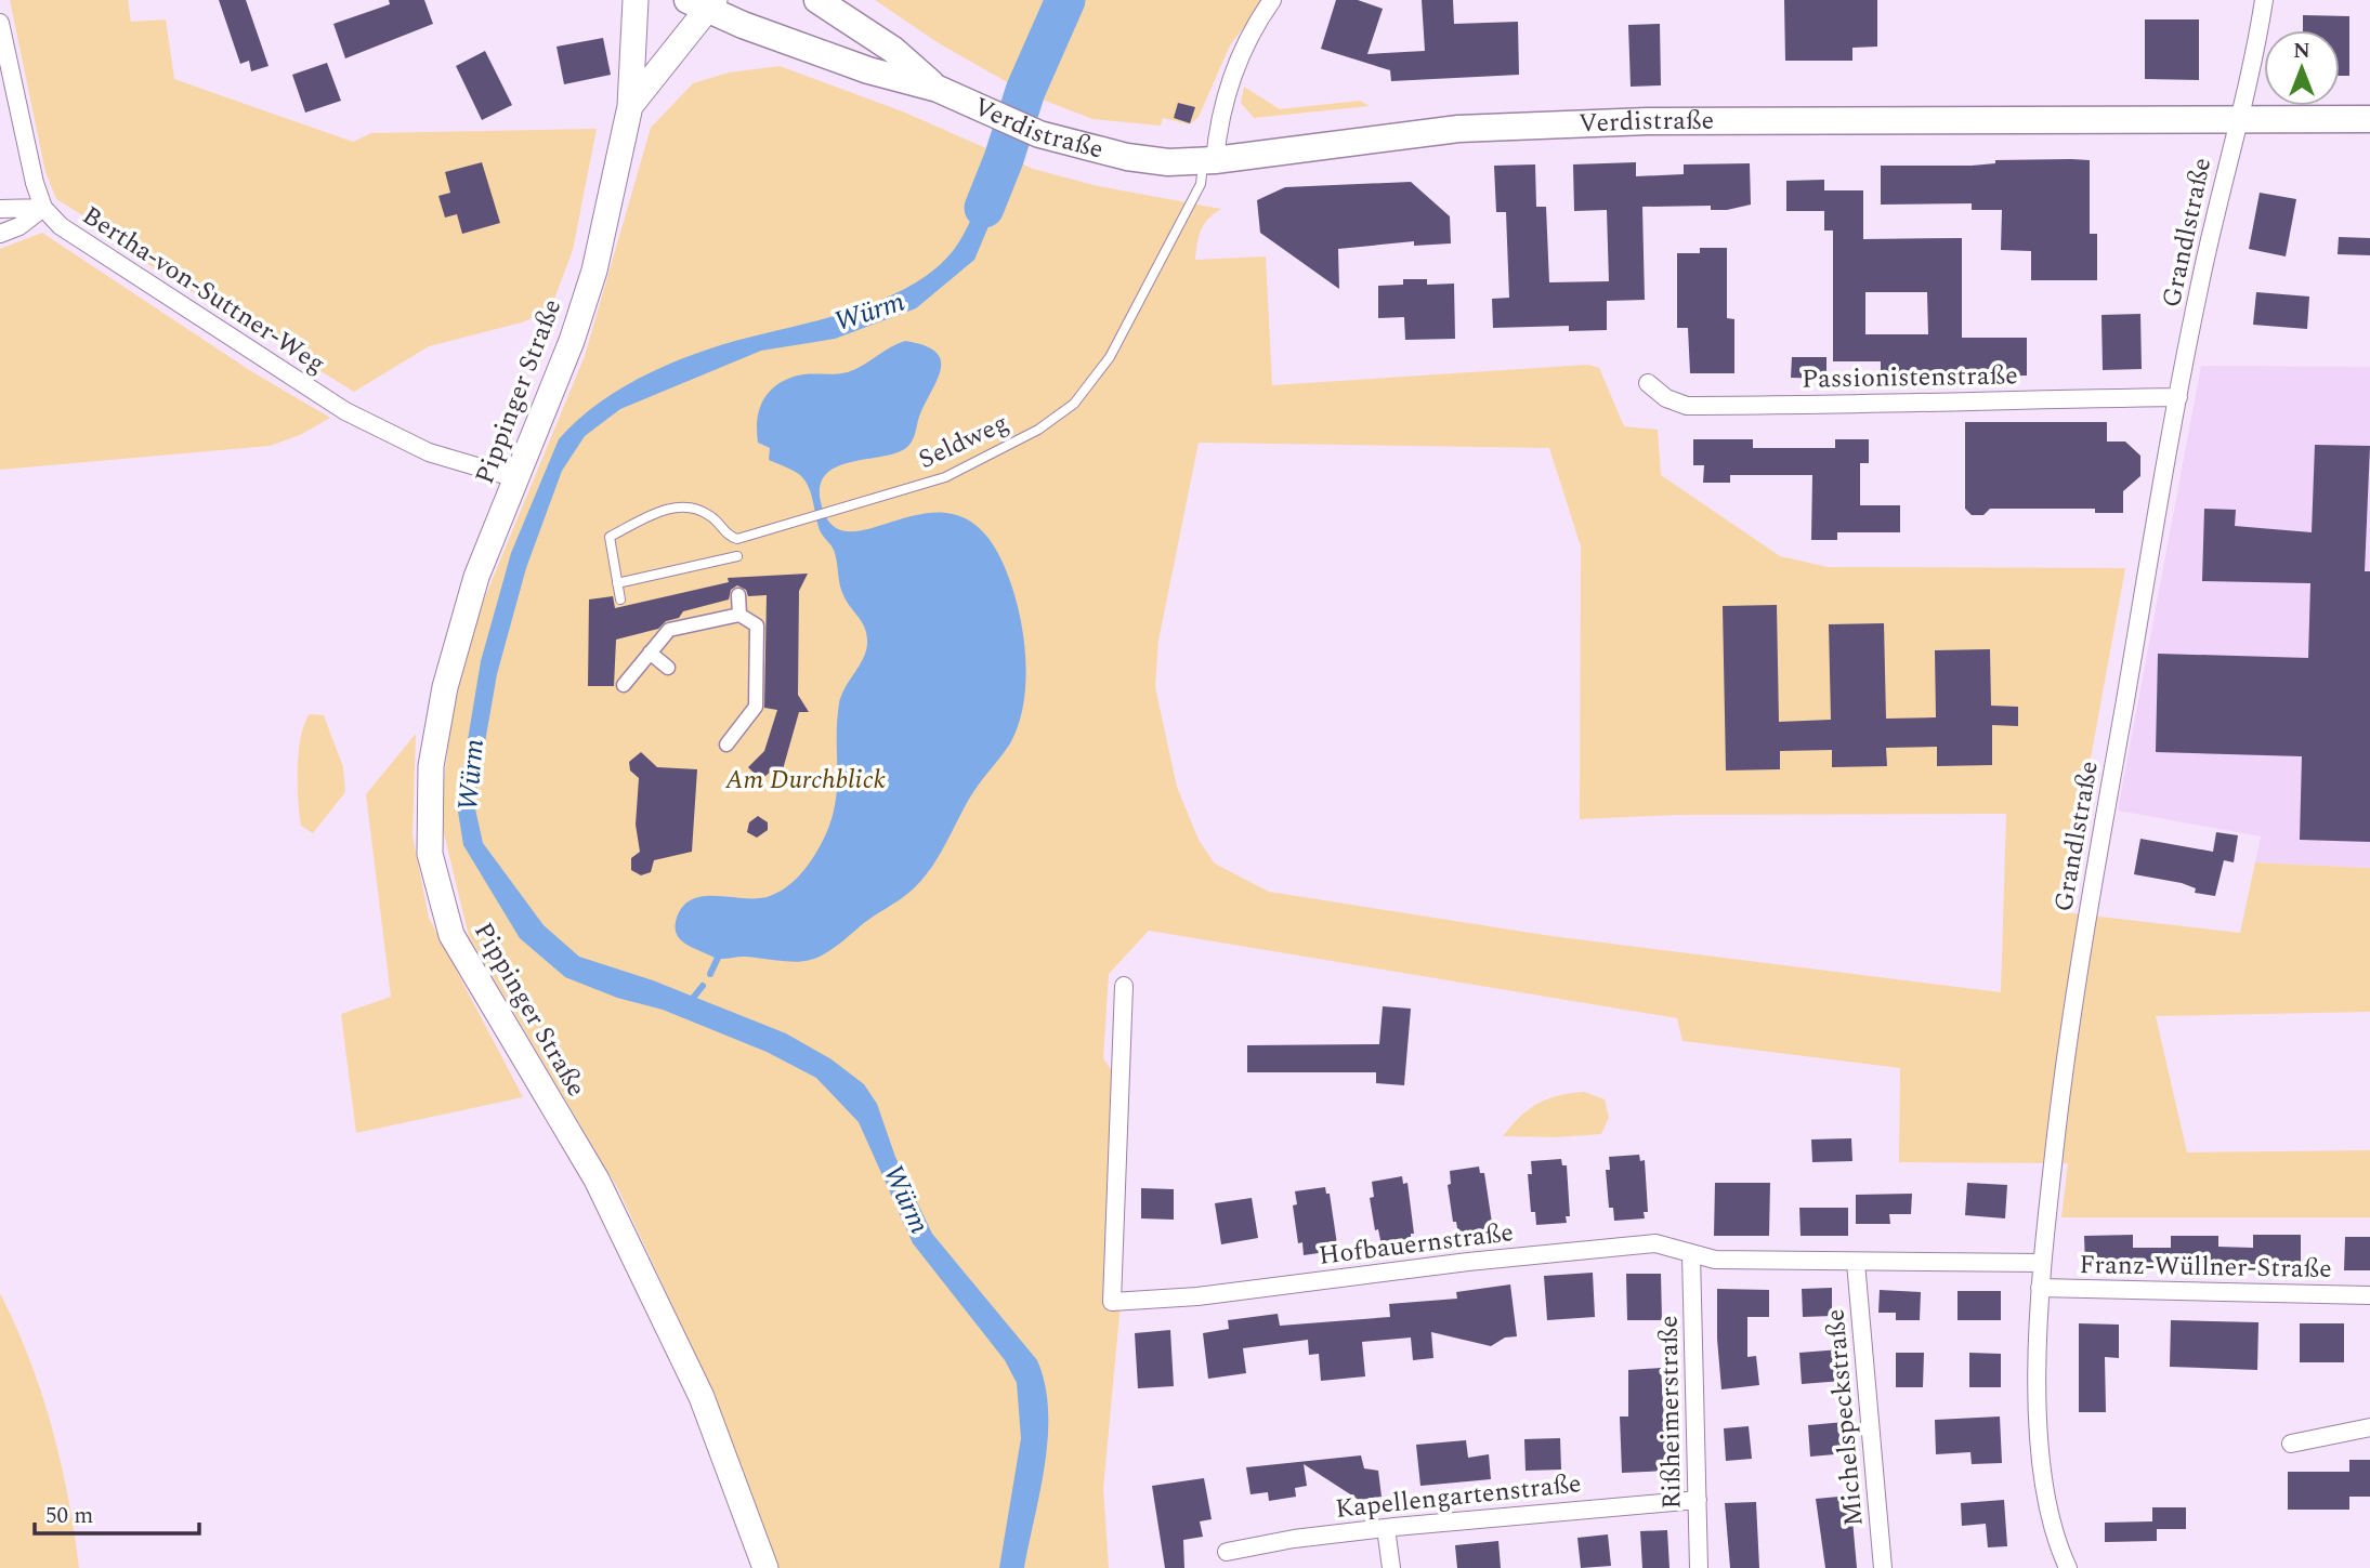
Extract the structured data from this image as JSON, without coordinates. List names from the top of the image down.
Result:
{
  "streets": {
    "main road": ["Verdistraße", "Pippinger Straße"],
    "street": [
      "Grandlstraße",
      "Bertha-von-Suttner-Weg",
      "Passionistenstraße",
      "Hofbauernstraße",
      "Franz-Wüllner-Straße",
      "Rißheimerstraße",
      "Michelspeckstraße",
      "Kapellengartenstraße"
    ],
    "lane": ["Seldweg"]
  },
  "crossings": [
    ["Verdistraße", "Grandlstraße"],
    ["Verdistraße", "Pippinger Straße"],
    ["Verdistraße", "Seldweg"],
    ["Grandlstraße", "Passionistenstraße"],
    ["Grandlstraße", "Hofbauernstraße"],
    ["Grandlstraße", "Franz-Wüllner-Straße"],
    ["Bertha-von-Suttner-Weg", "Pippinger Straße"],
    ["Hofbauernstraße", "Rißheimerstraße"],
    ["Hofbauernstraße", "Michelspeckstraße"],
    ["Rißheimerstraße", "Kapellengartenstraße"]
  ],
  "water": ["Würm"],
  "parks": ["Am Durchblick"],
  "scale_bar": "50 m",
  "north": "top"
}
